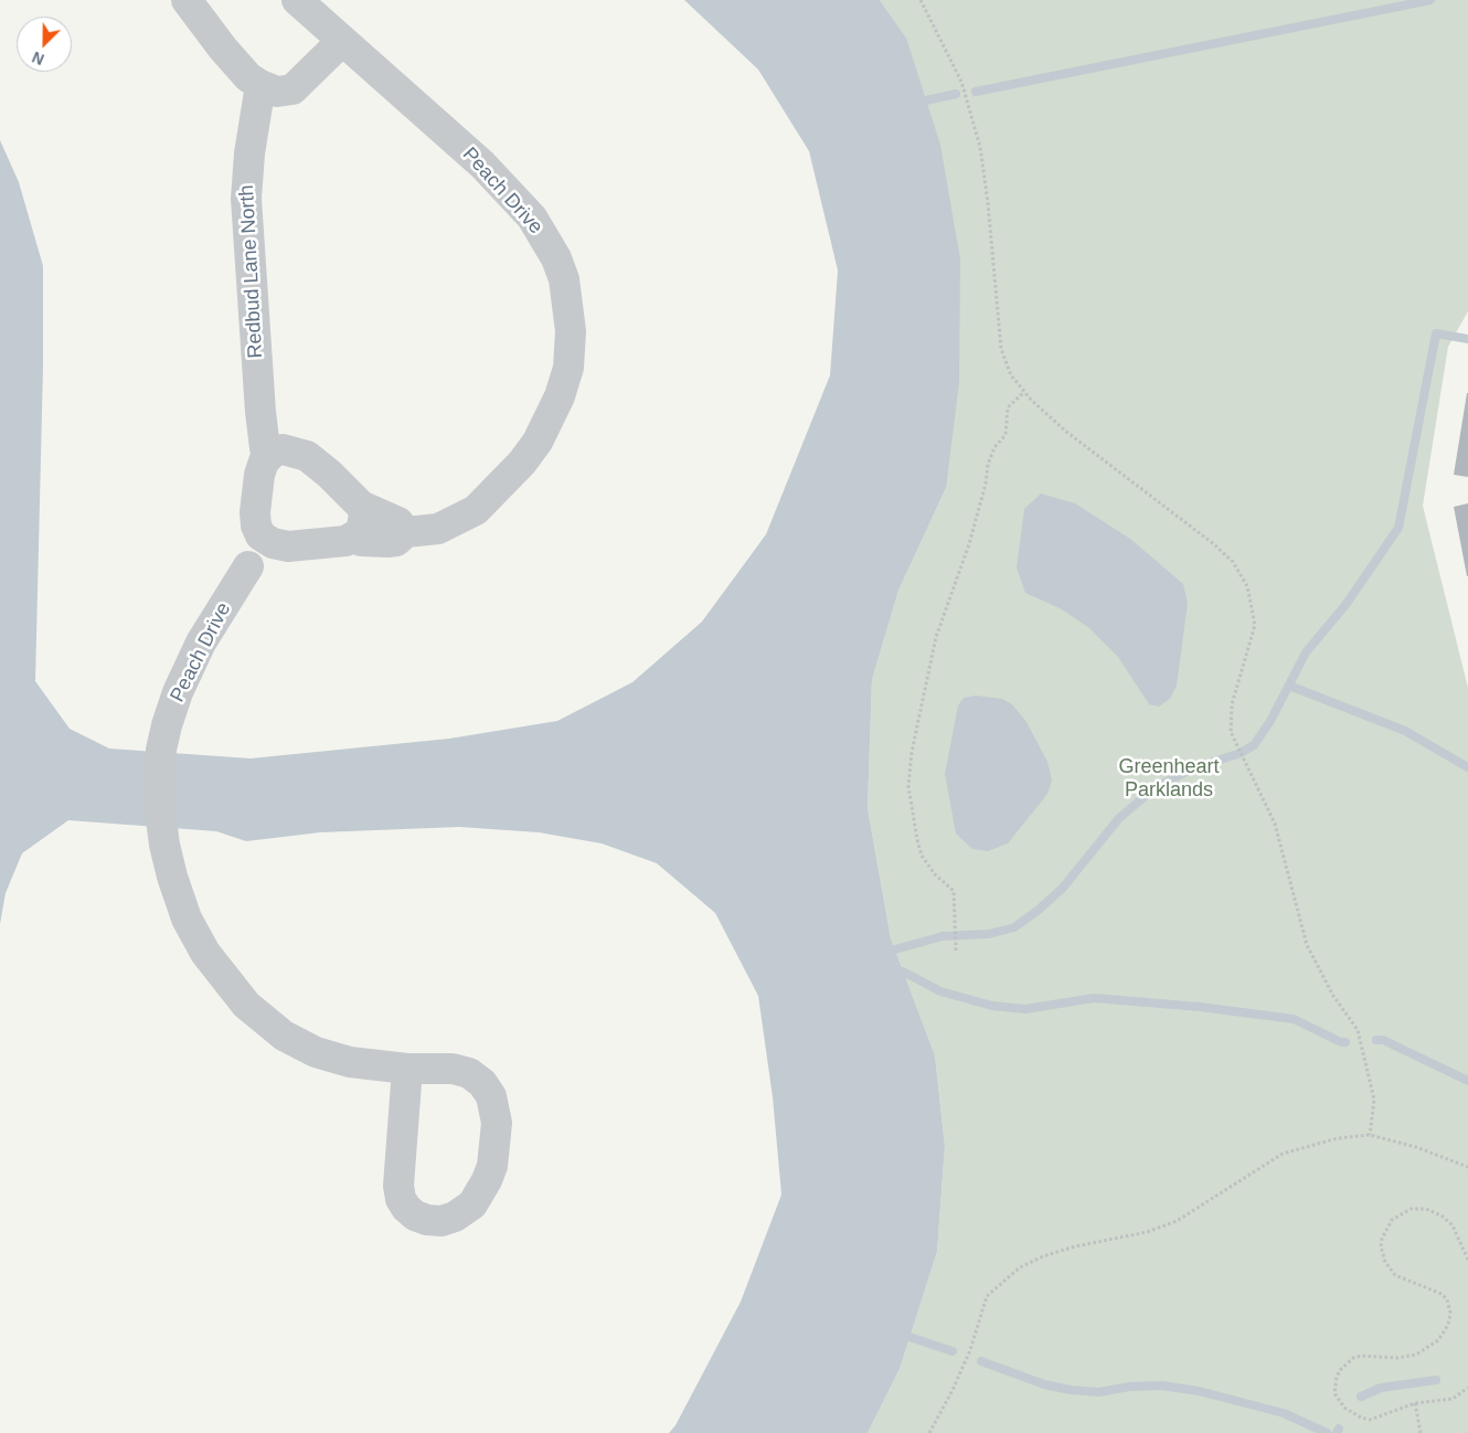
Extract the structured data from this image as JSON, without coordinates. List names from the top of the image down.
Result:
{
  "streets": {
    "street": ["Peach Drive", "Redbud Lane North"]
  },
  "crossings": [
    ["Peach Drive", "Redbud Lane North"]
  ],
  "parks": ["Greenheart Parklands"],
  "north": "bottom left"
}
